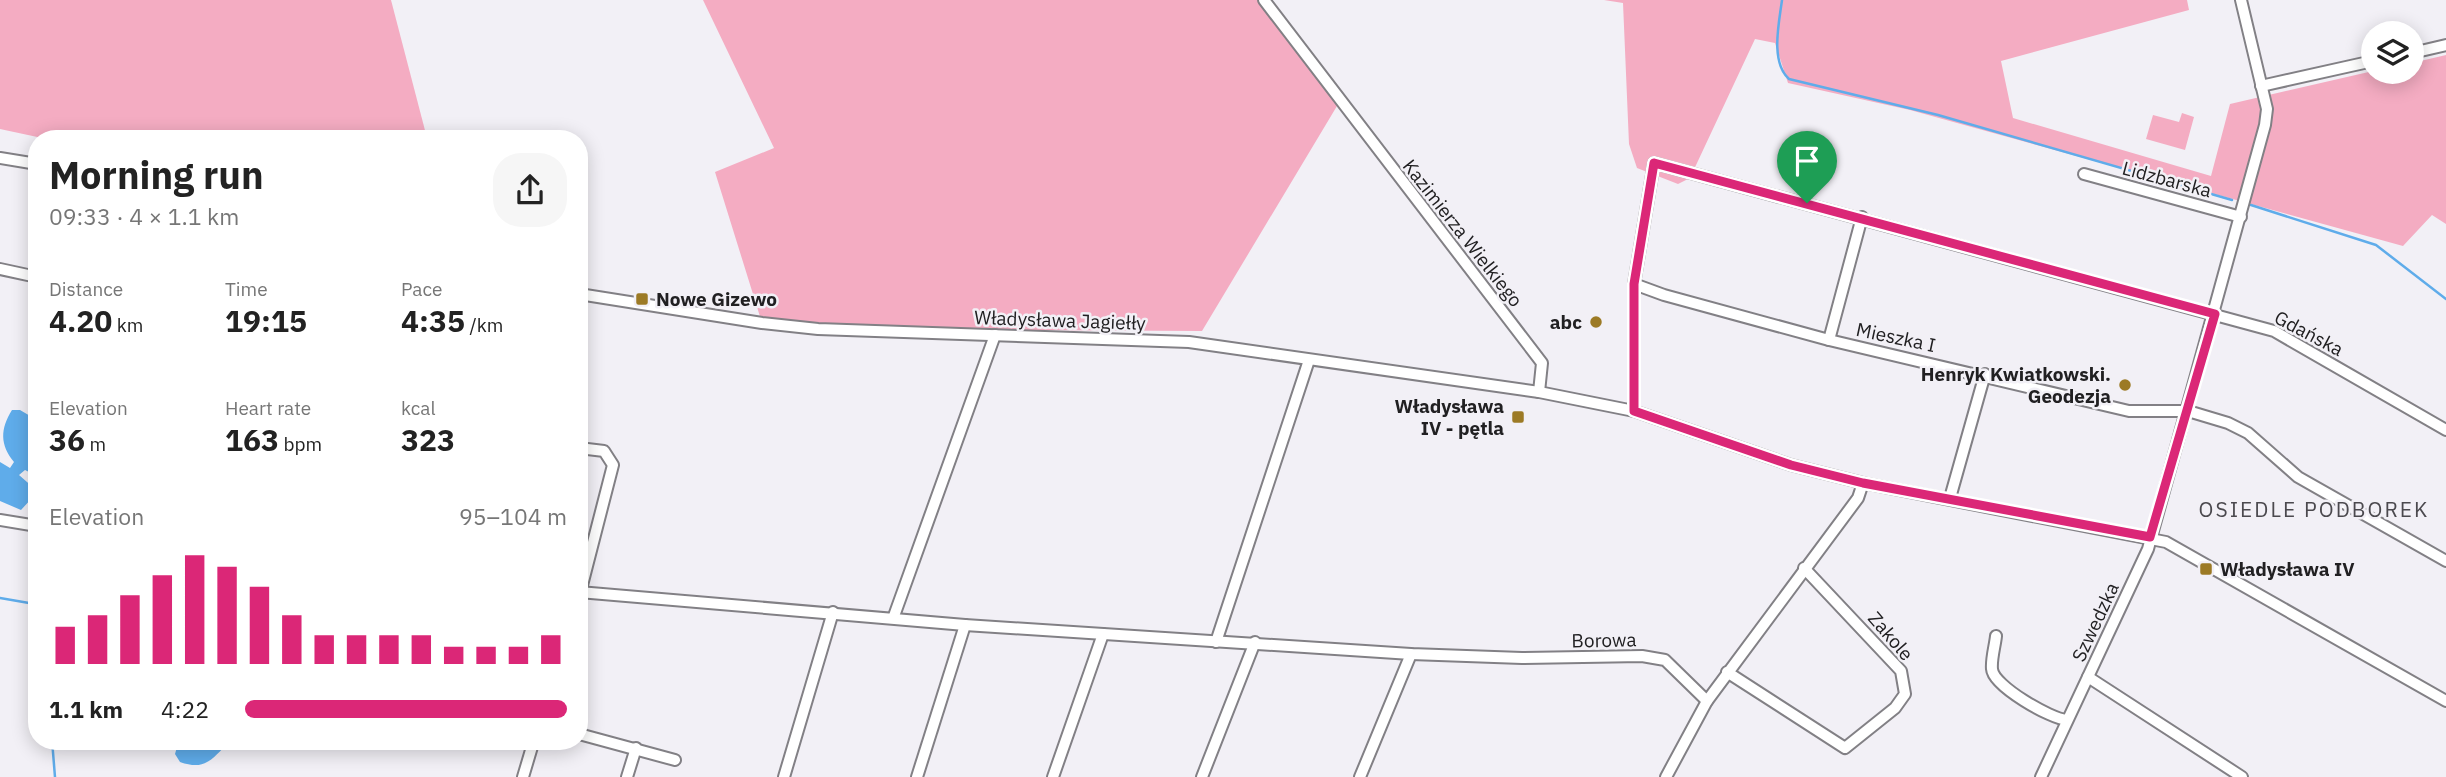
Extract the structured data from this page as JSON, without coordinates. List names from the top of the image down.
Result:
{
  "streets": {
    "street": [
      "Lidzbarska",
      "Kazimierza Wielkiego",
      "Władysława Jagiełły",
      "Gdańska",
      "Mieszka I",
      "Szwedzka",
      "Zakole",
      "Borowa"
    ]
  },
  "crossings": [
    ["Kazimierza Wielkiego", "Władysława Jagiełły"],
    ["Gdańska", "Mieszka I"]
  ],
  "districts": ["OSIEDLE PODBOREK"],
  "places": {
    "transit": ["Nowe Gizewo", "Władysława IV - pętla", "Władysława IV"],
    "other": ["abc", "Henryk Kwiatkowski. Geodezja"]
  },
  "page": {
    "heading": ["Morning run", "09:33 · 4 × 1.1 km"],
    "stats": [
      ["Distance", "4.20 km"],
      ["Time", "19:15"],
      ["Pace", "4:35 /km"],
      ["Elevation", "36 m"],
      ["Heart rate", "163 bpm"],
      ["kcal", "323"]
    ],
    "chart": ["Elevation", "95–104 m"],
    "list": [
      {
        "name": "1.1 km",
        "note": "4:22"
      }
    ]
  }
}
